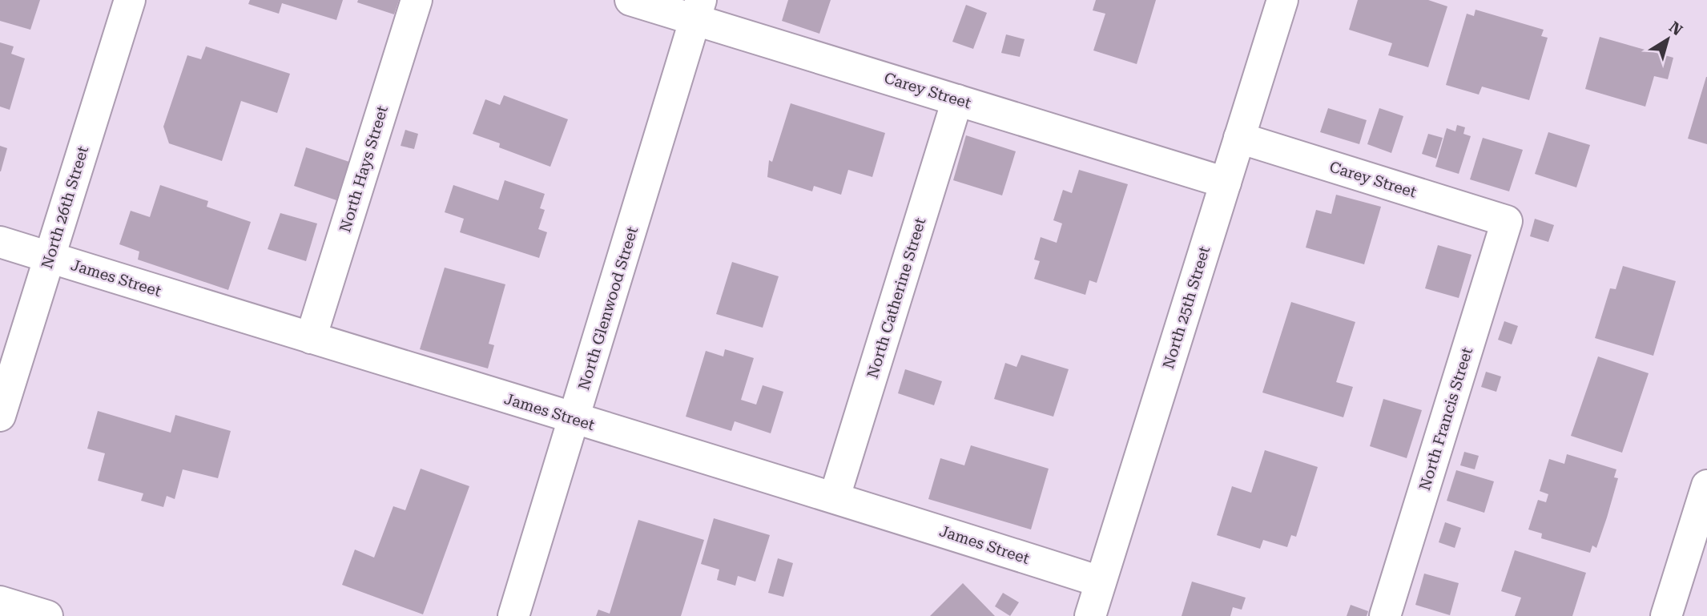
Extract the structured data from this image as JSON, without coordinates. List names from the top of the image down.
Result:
{
  "streets": {
    "street": [
      "Carey Street",
      "North Hays Street",
      "North 26th Street",
      "James Street",
      "North Catherine Street",
      "North 25th Street",
      "North Glenwood Street",
      "North Francis Street"
    ]
  },
  "crossings": [
    ["Carey Street", "North Catherine Street"],
    ["Carey Street", "North 25th Street"],
    ["Carey Street", "North Glenwood Street"],
    ["Carey Street", "North Francis Street"],
    ["North Hays Street", "James Street"],
    ["North 26th Street", "James Street"],
    ["James Street", "North Catherine Street"],
    ["James Street", "North 25th Street"],
    ["James Street", "North Glenwood Street"]
  ],
  "north": "top right"
}
